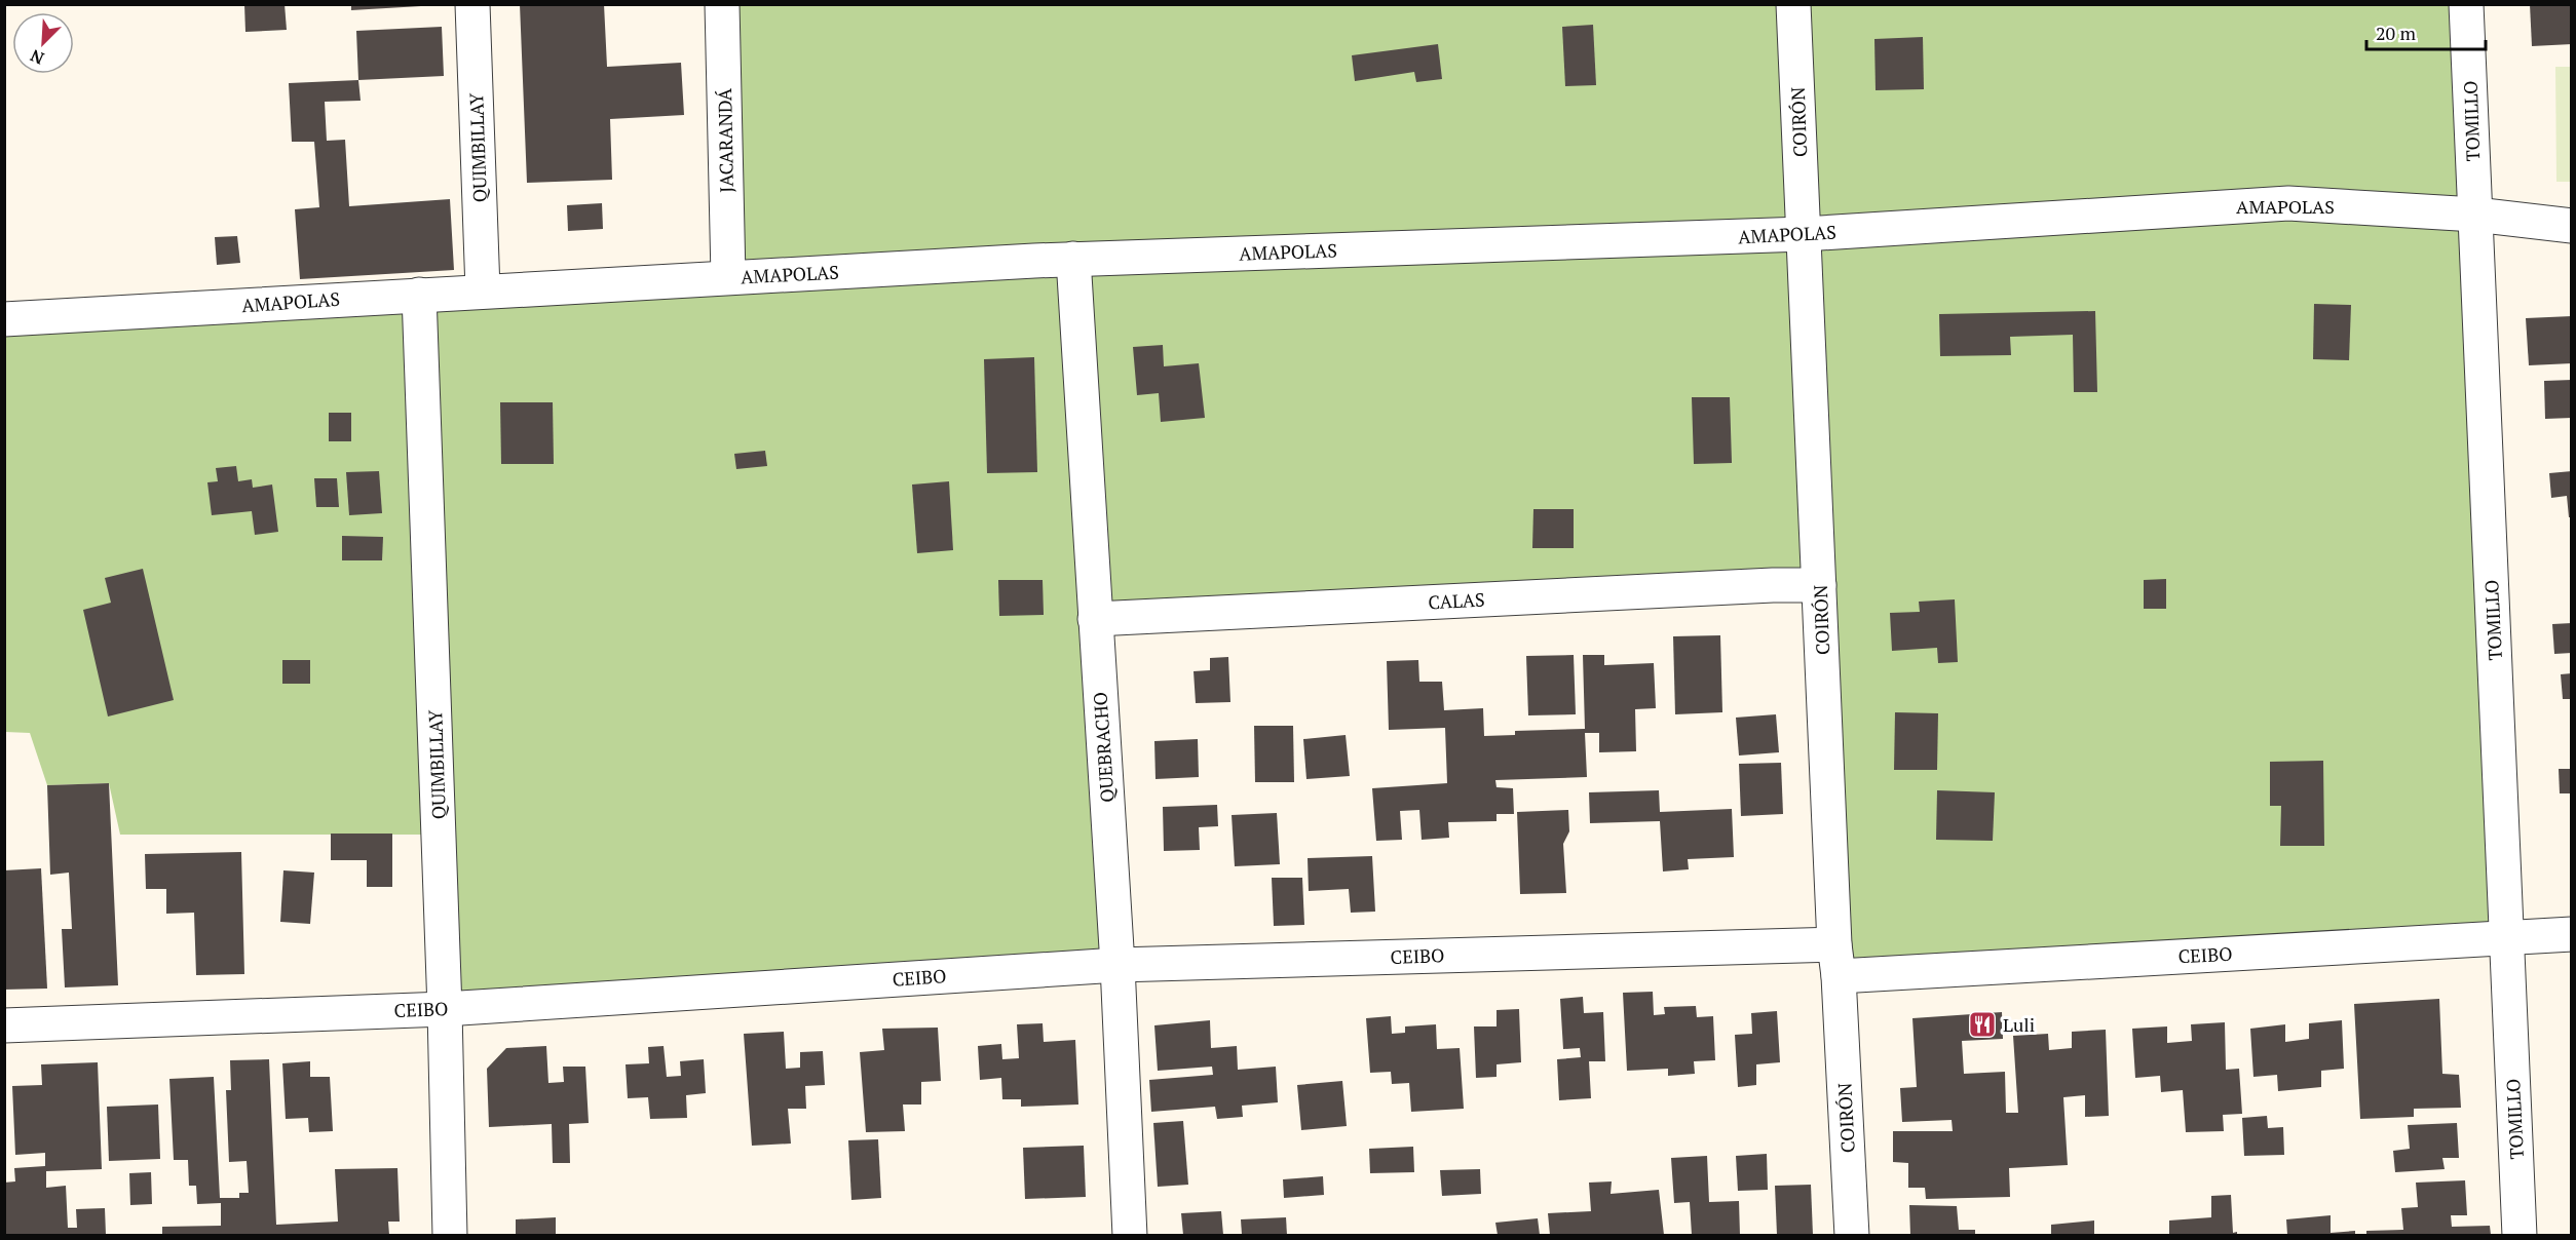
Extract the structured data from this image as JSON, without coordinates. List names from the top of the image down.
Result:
{
  "streets": {
    "street": [
      "TOMILLO",
      "COIRÓN",
      "JACARANDÁ",
      "QUIMBILLAY",
      "AMAPOLAS",
      "CALAS",
      "QUEBRACHO",
      "CEIBO"
    ]
  },
  "crossings": [
    ["TOMILLO", "AMAPOLAS"],
    ["TOMILLO", "CEIBO"],
    ["COIRÓN", "AMAPOLAS"],
    ["COIRÓN", "CALAS"],
    ["COIRÓN", "CEIBO"],
    ["JACARANDÁ", "AMAPOLAS"],
    ["QUIMBILLAY", "AMAPOLAS"],
    ["QUIMBILLAY", "CEIBO"],
    ["AMAPOLAS", "QUEBRACHO"],
    ["CALAS", "QUEBRACHO"],
    ["QUEBRACHO", "CEIBO"]
  ],
  "places": {
    "restaurant": ["Luli"]
  },
  "scale_bar": "20 m",
  "north": "bottom left"
}
